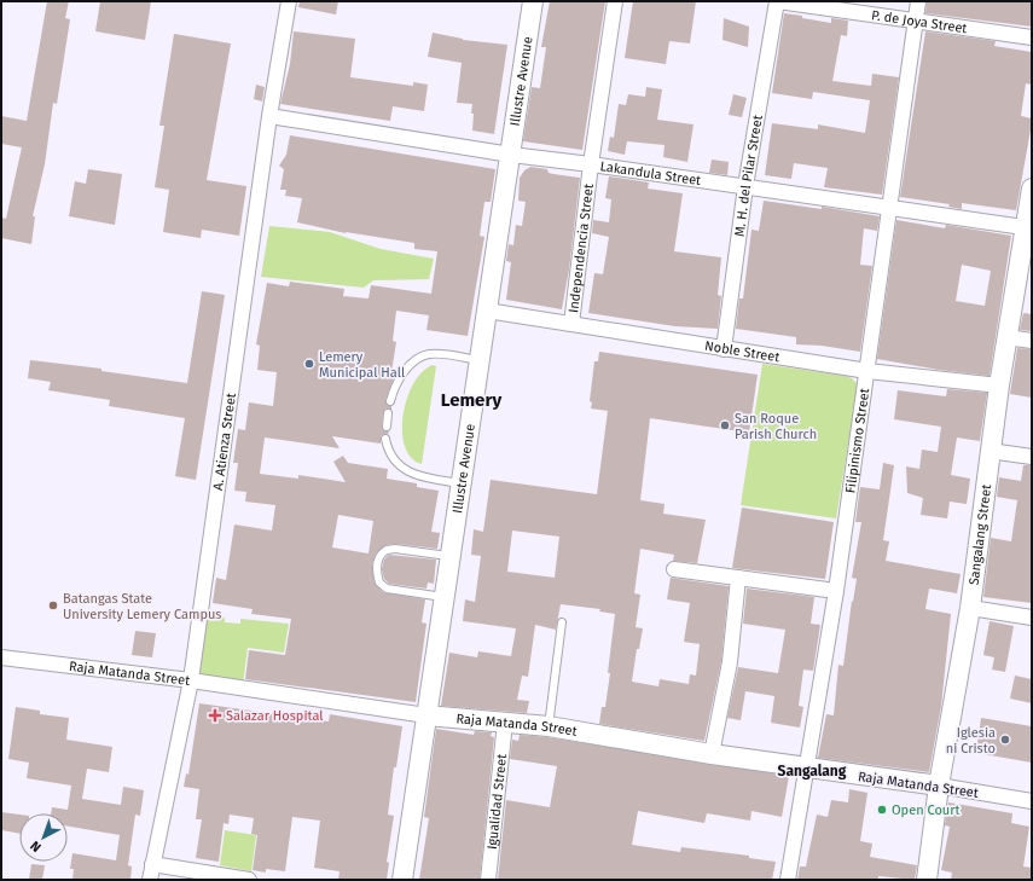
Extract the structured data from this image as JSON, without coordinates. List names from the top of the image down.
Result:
{
  "streets": {
    "street": [
      "P. de Joya Street",
      "Illustre Avenue",
      "Lakandula Street",
      "M. H. del Pilar Street",
      "Independencia Street",
      "Noble Street",
      "A. Atienza Street",
      "Filipinismo Street",
      "Sangalang Street",
      "Raja Matanda Street",
      "Igualidad Street"
    ]
  },
  "crossings": [
    ["P. de Joya Street", "M. H. del Pilar Street"],
    ["P. de Joya Street", "Filipinismo Street"],
    ["Illustre Avenue", "Lakandula Street"],
    ["Illustre Avenue", "Noble Street"],
    ["Illustre Avenue", "Raja Matanda Street"],
    ["Lakandula Street", "M. H. del Pilar Street"],
    ["Lakandula Street", "Independencia Street"],
    ["Lakandula Street", "A. Atienza Street"],
    ["Lakandula Street", "Filipinismo Street"],
    ["Lakandula Street", "Sangalang Street"],
    ["M. H. del Pilar Street", "Noble Street"],
    ["Independencia Street", "Noble Street"],
    ["Noble Street", "Filipinismo Street"],
    ["Noble Street", "Sangalang Street"],
    ["A. Atienza Street", "Raja Matanda Street"],
    ["Filipinismo Street", "Raja Matanda Street"],
    ["Sangalang Street", "Raja Matanda Street"],
    ["Raja Matanda Street", "Igualidad Street"]
  ],
  "districts": ["Lemery", "Sangalang"],
  "places": {
    "other": [
      "Lemery Municipal Hall",
      "San Roque Parish Church",
      "Batangas State University Lemery Campus",
      "Iglesia ni Cristo",
      "Open Court"
    ],
    "health": ["Salazar Hospital"]
  },
  "north": "bottom left"
}
